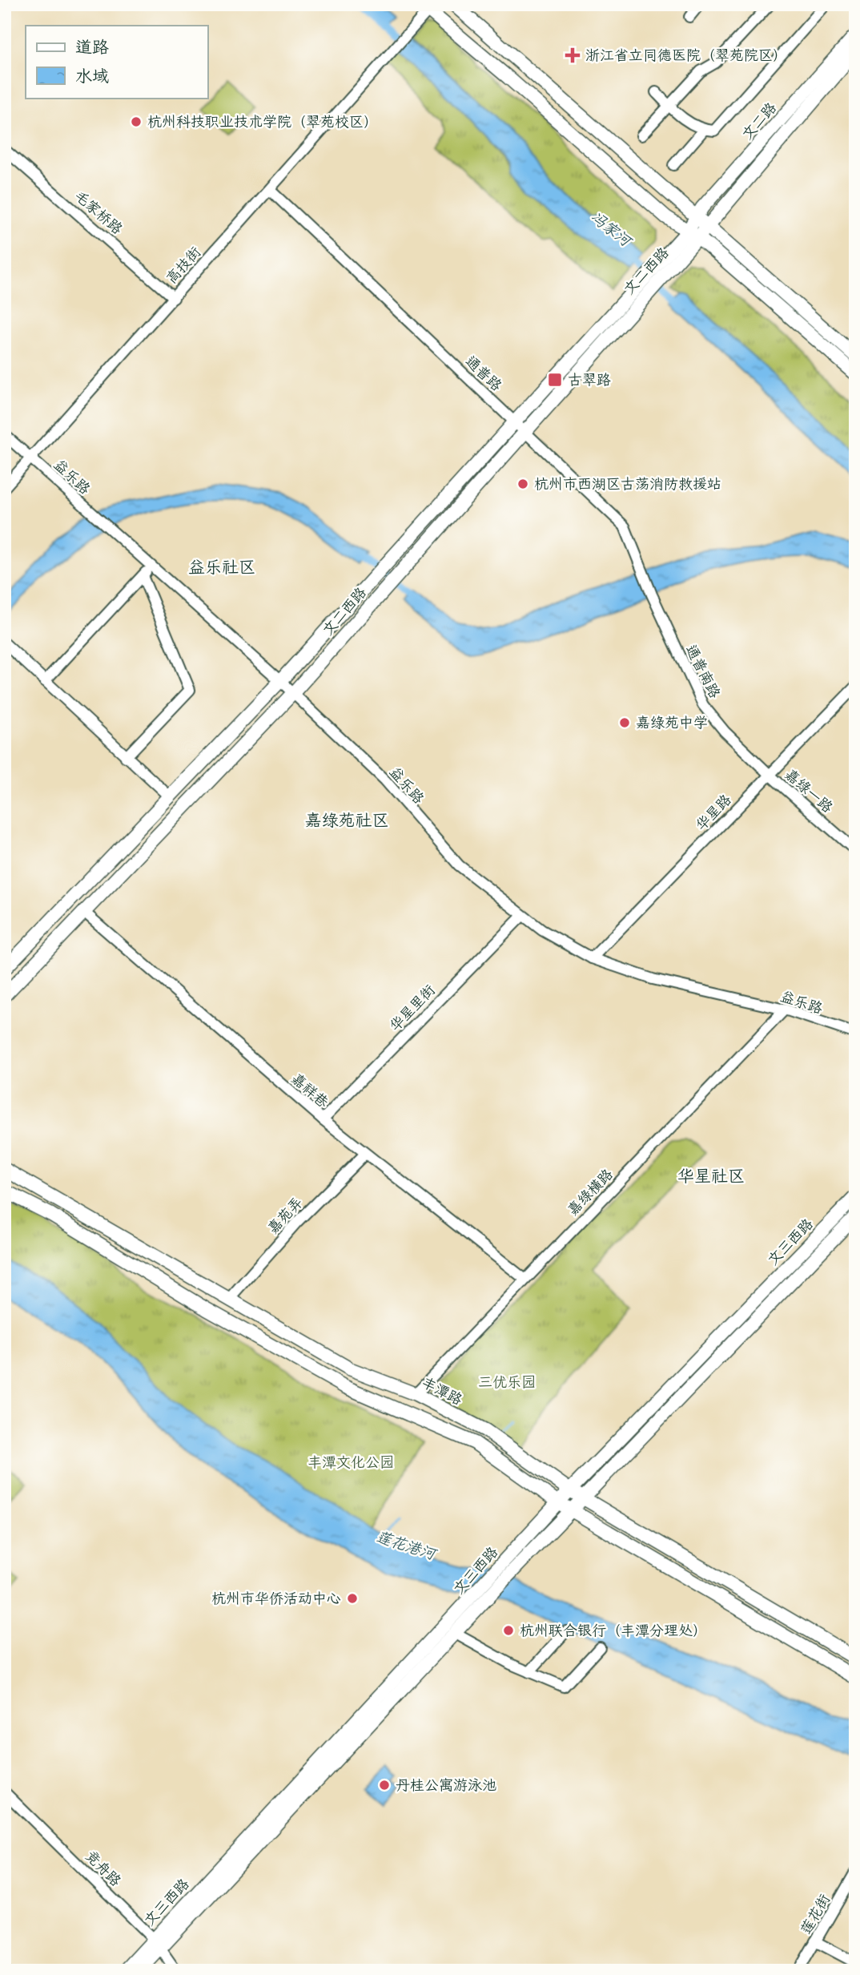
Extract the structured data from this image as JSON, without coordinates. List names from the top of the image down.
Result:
{
  "streets": {
    "main road": [
      "文二路",
      "文二西路",
      "文三西路",
      "丰潭路"
    ],
    "street": [
      "毛家桥路",
      "高技街",
      "通普路",
      "益乐路",
      "通普南路",
      "嘉绿一路",
      "华星路",
      "华星里街",
      "嘉祥巷",
      "嘉绿横路",
      "嘉苑弄",
      "竞舟路",
      "莲花街"
    ]
  },
  "crossings": [
    ["文二路", "文二西路"],
    ["毛家桥路", "高技街"],
    ["高技街", "通普路"],
    ["高技街", "益乐路"],
    ["文二西路", "通普路"],
    ["文二西路", "益乐路"],
    ["文二西路", "嘉祥巷"],
    ["通普路", "通普南路"],
    ["益乐路", "华星路"],
    ["益乐路", "华星里街"],
    ["益乐路", "嘉绿横路"],
    ["通普南路", "嘉绿一路"],
    ["通普南路", "华星路"],
    ["嘉绿一路", "华星路"],
    ["华星里街", "嘉祥巷"],
    ["嘉祥巷", "嘉绿横路"],
    ["嘉祥巷", "嘉苑弄"],
    ["嘉绿横路", "丰潭路"],
    ["嘉苑弄", "丰潭路"],
    ["文三西路", "丰潭路"],
    ["文三西路", "竞舟路"]
  ],
  "districts": ["益乐社区", "嘉绿苑社区", "华星社区"],
  "water": ["冯家河", "莲花港河"],
  "parks": ["三优乐园", "丰潭文化公园"],
  "places": {
    "health": ["浙江省立同德医院（翠苑院区）"],
    "other": [
      "杭州科技职业技术学院（翠苑校区）",
      "杭州市西湖区古荡消防救援站",
      "嘉绿苑中学",
      "杭州市华侨活动中心",
      "杭州联合银行（丰潭分理处）",
      "丹桂公寓游泳池"
    ],
    "transit": ["古翠路"]
  },
  "legend": ["道路", "水域"]
}
